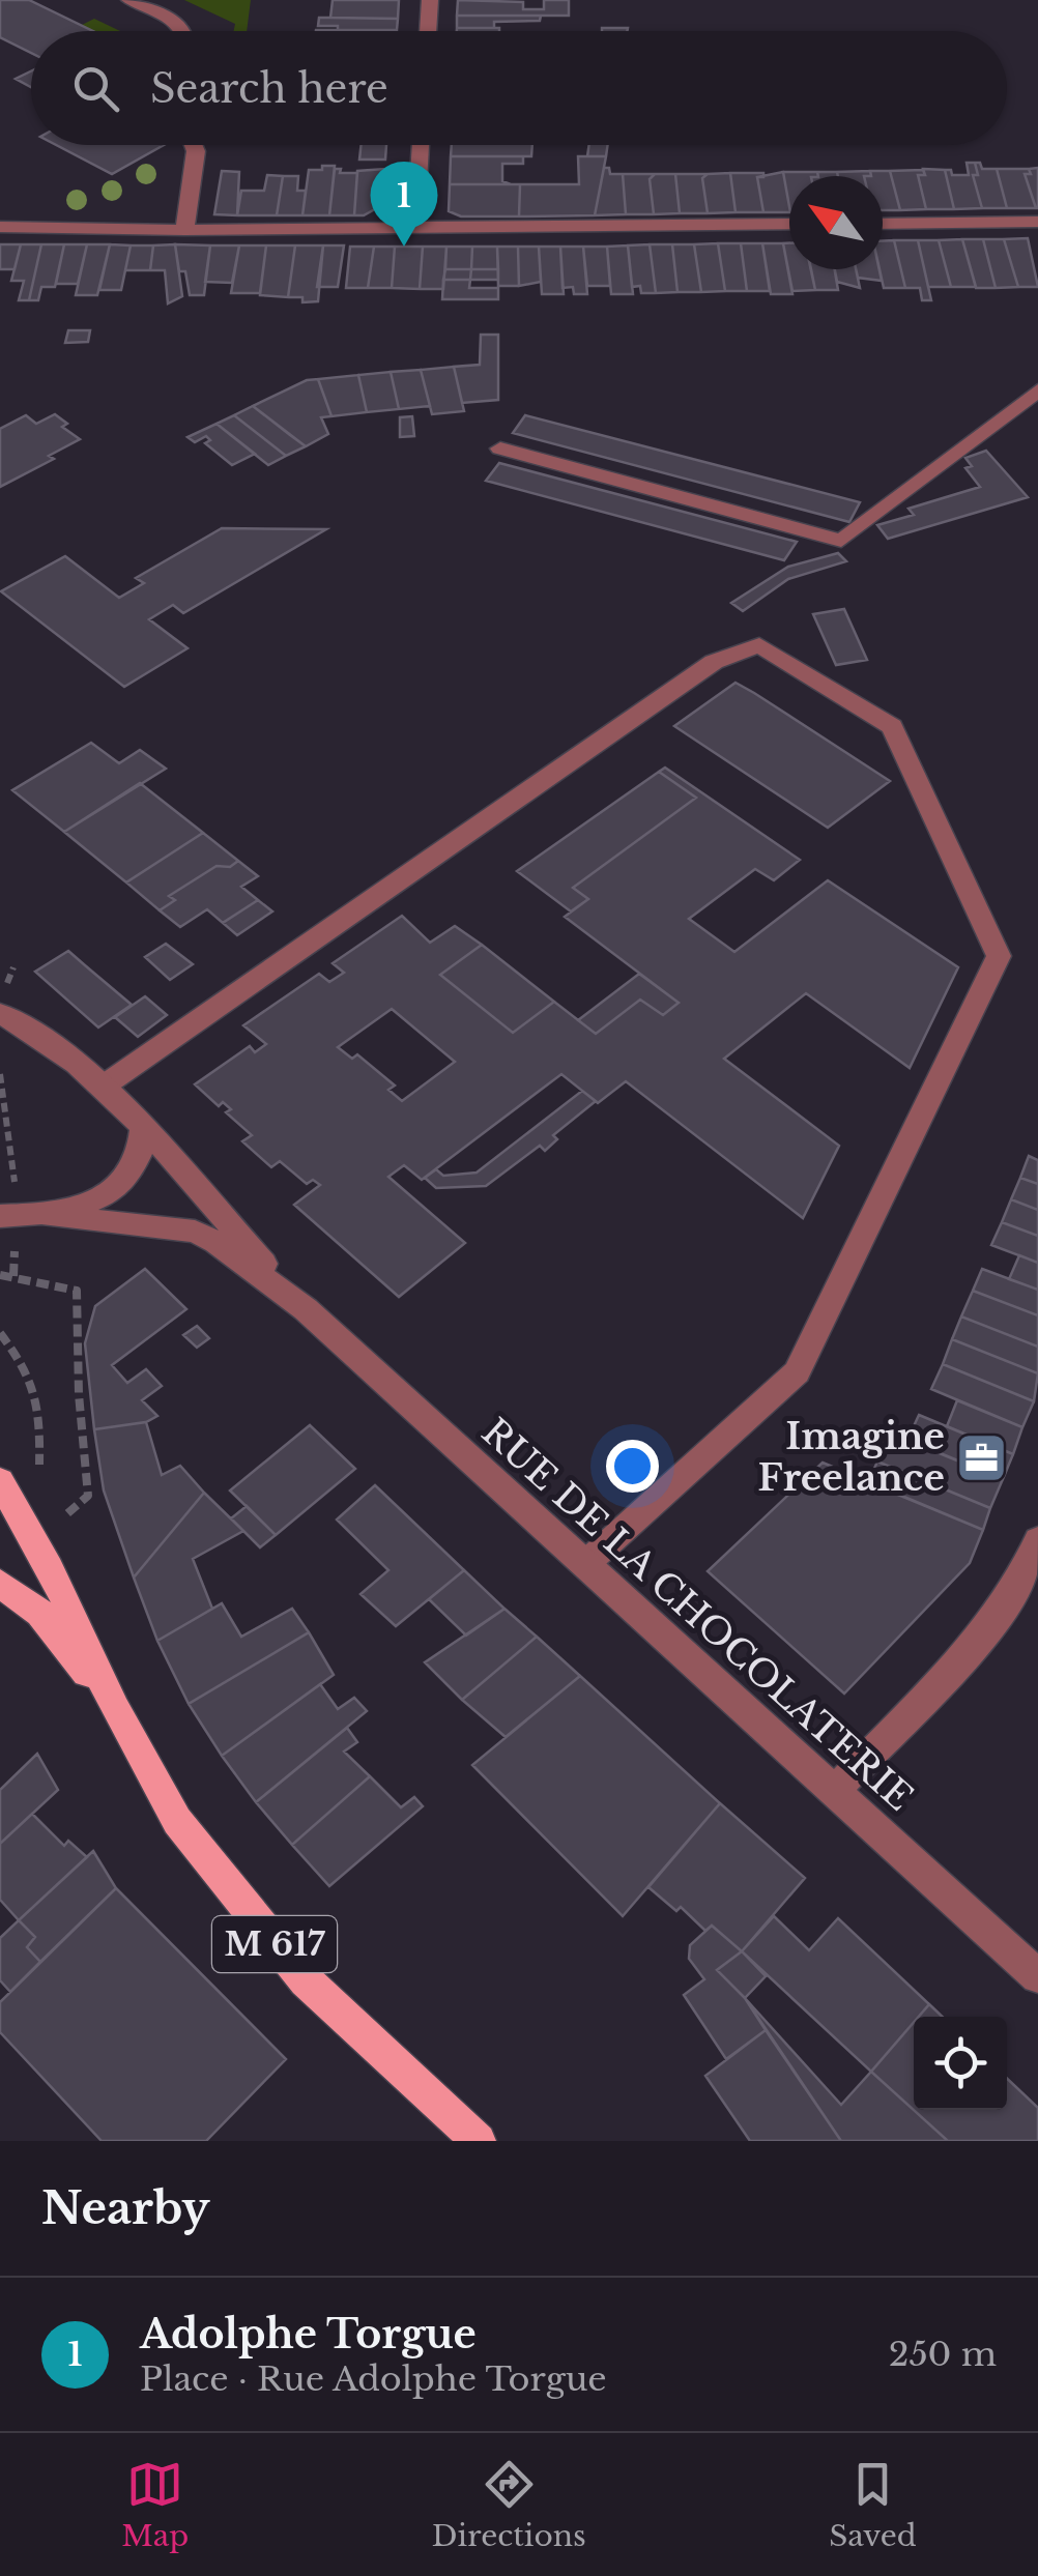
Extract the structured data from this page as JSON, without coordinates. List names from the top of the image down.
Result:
{
  "streets": {
    "main road": ["M 617"],
    "street": ["RUE DE LA CHOCOLATERIE"]
  },
  "places": {
    "office": ["Imagine Freelance"]
  },
  "north": "top left",
  "page": {
    "search": "Search here",
    "pins": "1",
    "heading": "Nearby",
    "list": [
      {
        "mark": "1",
        "name": "Adolphe Torgue",
        "note": "Place · Rue Adolphe Torgue",
        "value": "250 m"
      }
    ],
    "nav": ["Map", "Directions", "Saved"]
  }
}
